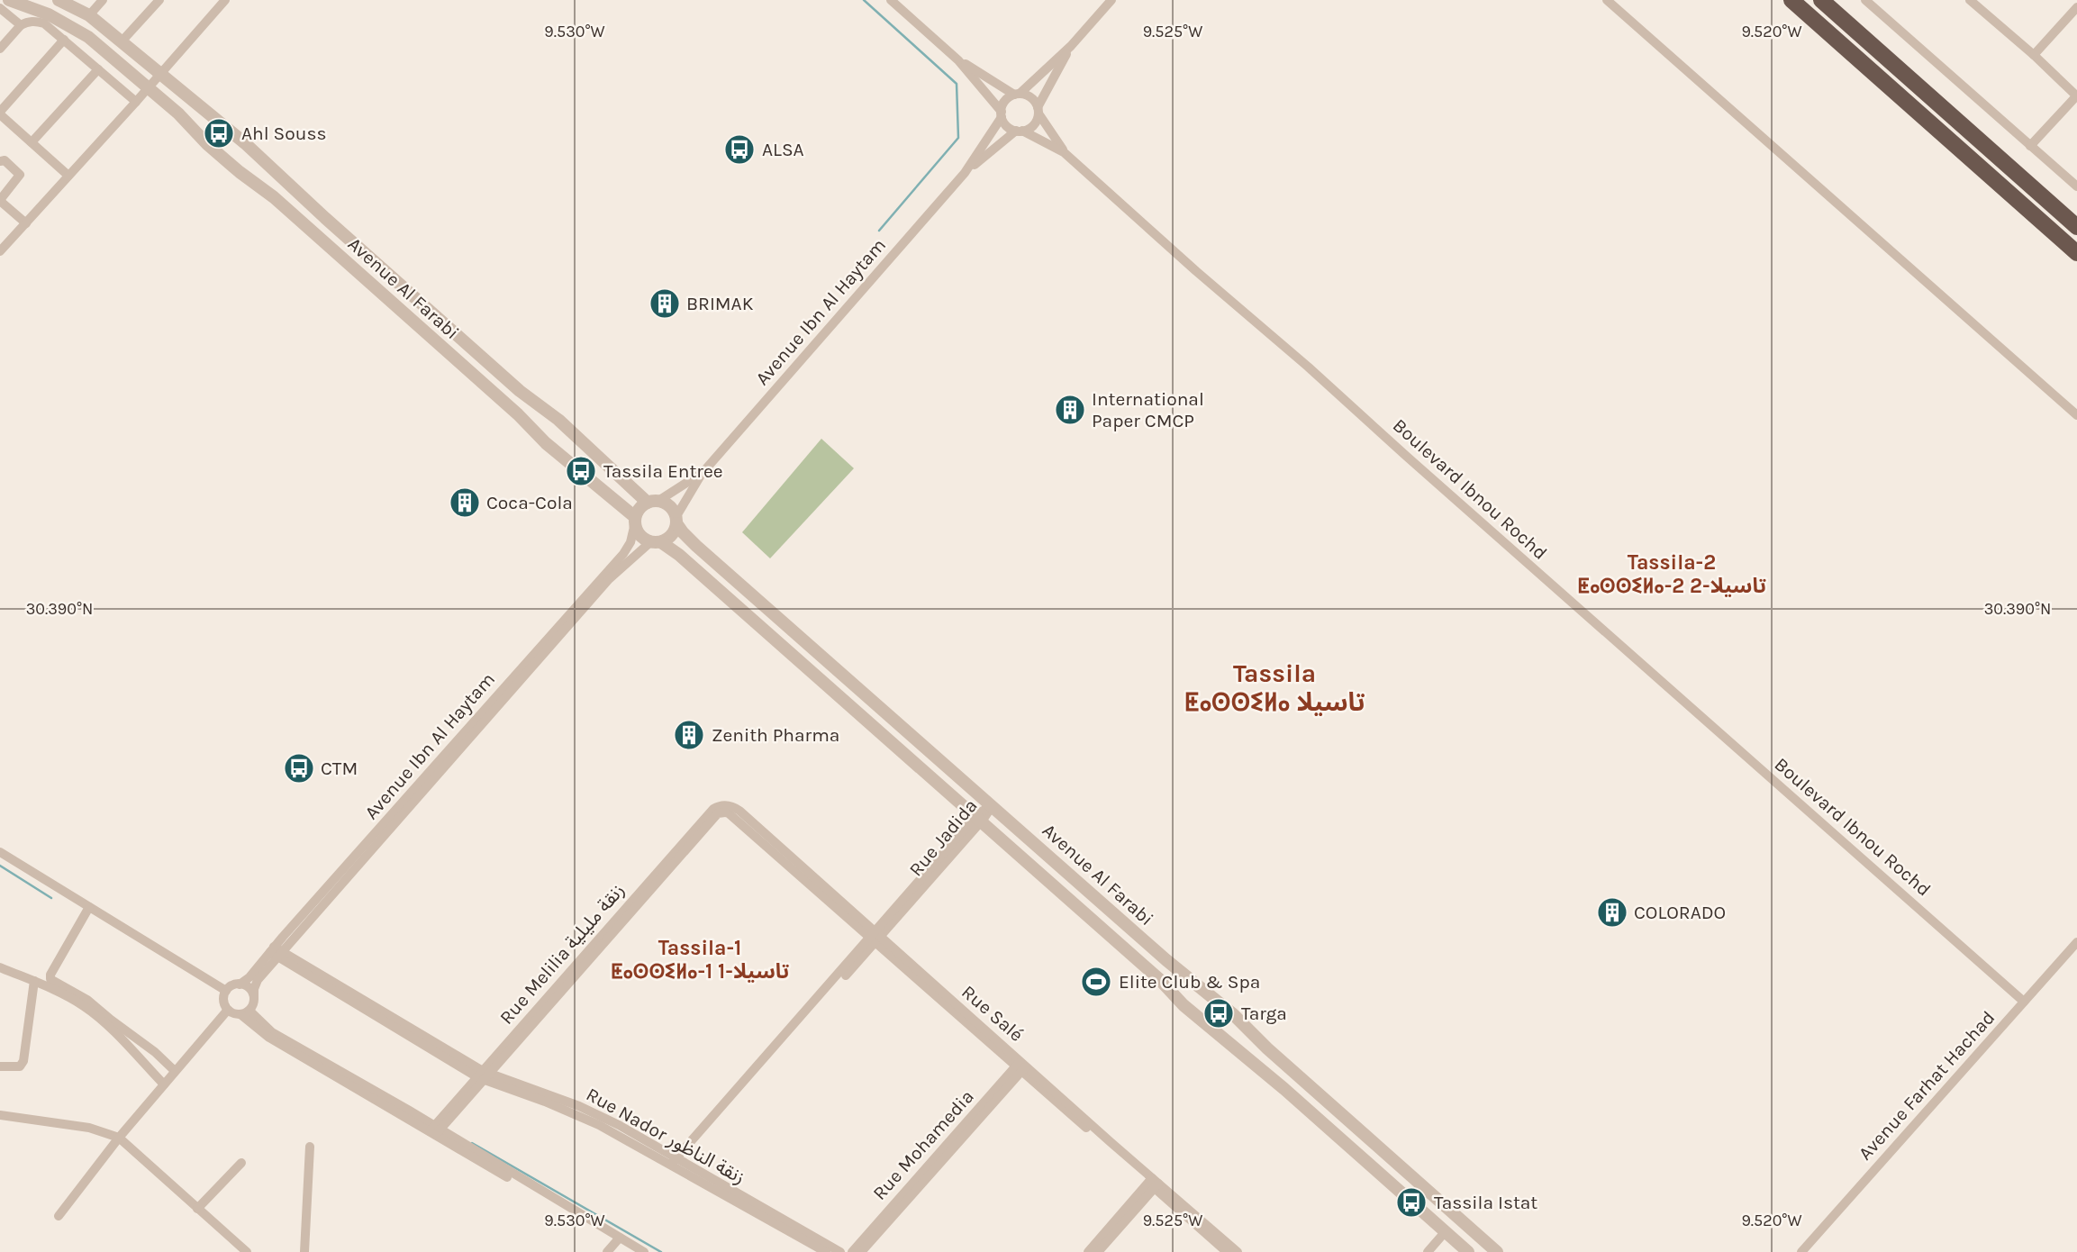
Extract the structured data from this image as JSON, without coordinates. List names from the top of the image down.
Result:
{
  "streets": {
    "street": [
      "Avenue Al Farabi",
      "Avenue Ibn Al Haytam",
      "Boulevard Ibnou Rochd",
      "Rue Jadida",
      "Rue Melilia زنقة مليلية",
      "Rue Salé",
      "Avenue Farhat Hachad",
      "Rue Nador زنقة الناظور",
      "Rue Mohamedia"
    ]
  },
  "crossings": [
    ["Avenue Al Farabi", "Avenue Ibn Al Haytam"],
    ["Avenue Al Farabi", "Rue Jadida"],
    ["Avenue Ibn Al Haytam", "Boulevard Ibnou Rochd"],
    ["Avenue Ibn Al Haytam", "Rue Nador زنقة الناظور"],
    ["Boulevard Ibnou Rochd", "Avenue Farhat Hachad"],
    ["Rue Jadida", "Rue Salé"],
    ["Rue Jadida", "Rue Nador زنقة الناظور"],
    ["Rue Melilia زنقة مليلية", "Rue Salé"],
    ["Rue Melilia زنقة مليلية", "Rue Nador زنقة الناظور"],
    ["Rue Salé", "Rue Mohamedia"]
  ],
  "districts": ["Tassila-2 ⵟⴰⵙⵙⵉⵍⴰ-2 2-تاسيلا", "Tassila ⵟⴰⵙⵙⵉⵍⴰ تاسيلا", "Tassila-1 ⵟⴰⵙⵙⵉⵍⴰ-1 1-تاسيلا"],
  "places": {
    "bus stop": [
      "Ahl Souss",
      "ALSA",
      "Tassila Entree",
      "CTM",
      "Targa",
      "Tassila Istat"
    ],
    "building": [
      "BRIMAK",
      "International Paper CMCP",
      "Coca-Cola",
      "Zenith Pharma",
      "COLORADO"
    ],
    "sports": ["Elite Club & Spa"]
  },
  "coordinates": [
    "9.530°W",
    "9.525°W",
    "9.520°W",
    "30.390°N"
  ]
}
